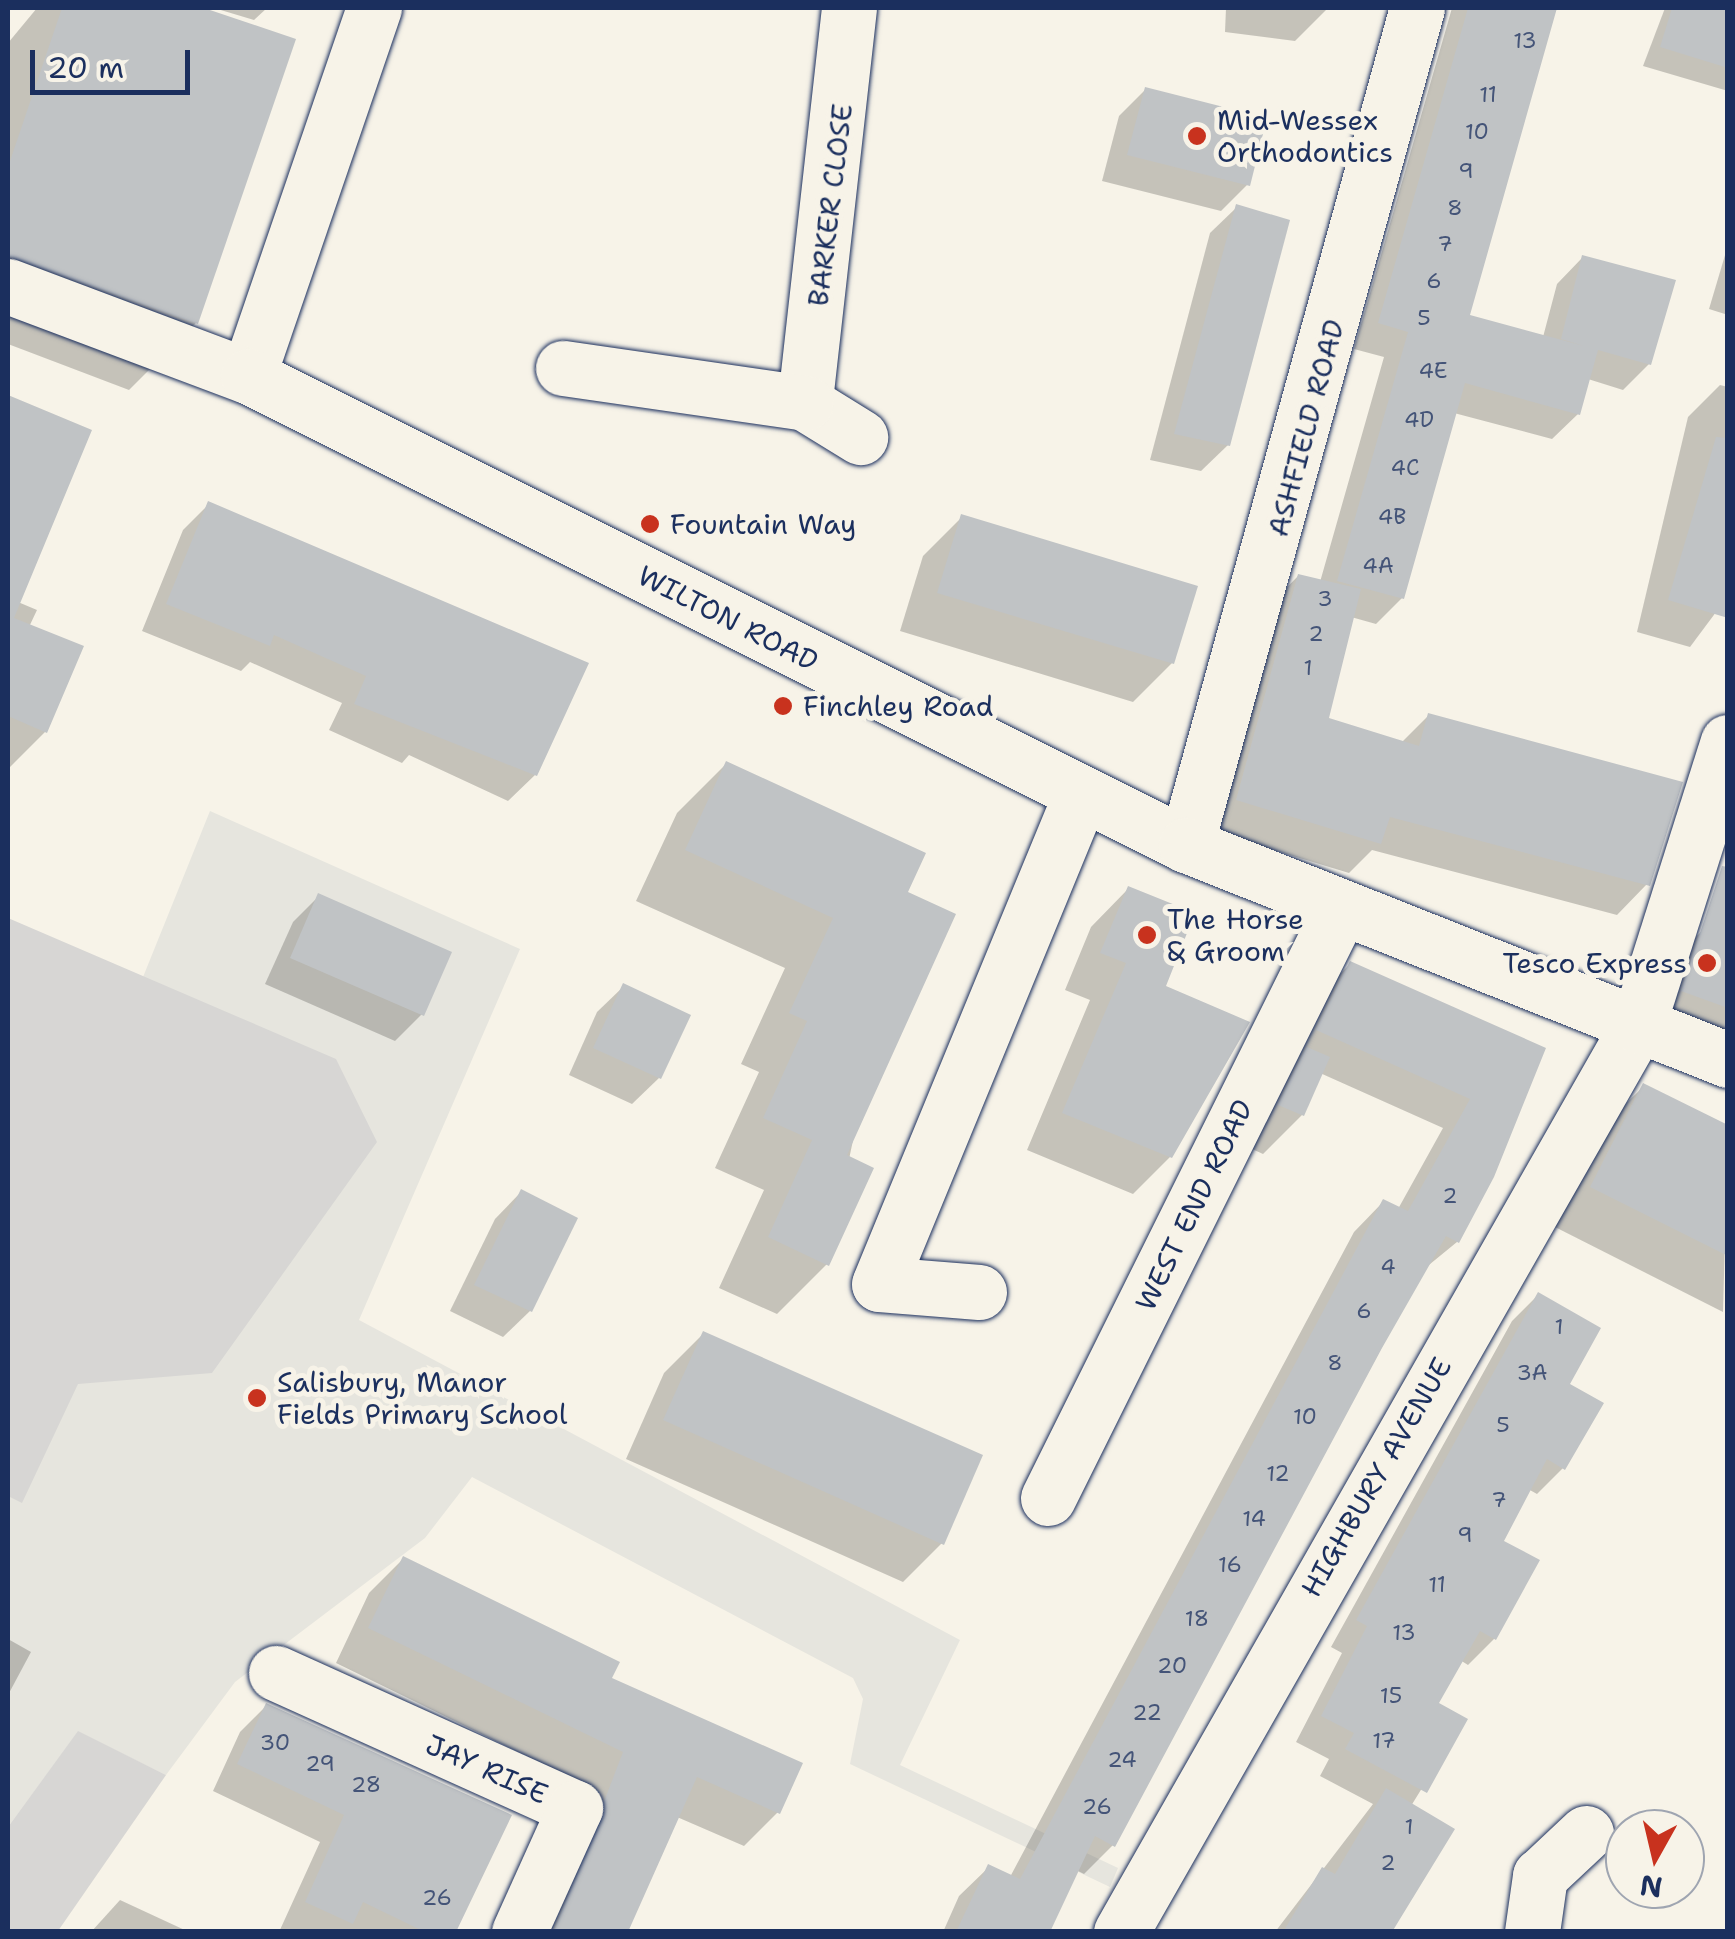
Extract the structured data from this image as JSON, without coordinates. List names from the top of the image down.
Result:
{
  "streets": {
    "main road": [
      "BARKER CLOSE",
      "ASHFIELD ROAD",
      "WILTON ROAD",
      "WEST END ROAD",
      "HIGHBURY AVENUE",
      "JAY RISE"
    ]
  },
  "crossings": [
    ["ASHFIELD ROAD", "WILTON ROAD"],
    ["WILTON ROAD", "WEST END ROAD"],
    ["WILTON ROAD", "HIGHBURY AVENUE"]
  ],
  "places": [
    "Mid-Wessex Orthodontics",
    "Fountain Way",
    "Finchley Road",
    "The Horse & Groom",
    "Tesco Express",
    "Salisbury, Manor Fields Primary School"
  ],
  "house_numbers": [
    "13",
    "11",
    "10",
    "9",
    "8",
    "7",
    "6",
    "5",
    "4E",
    "4D",
    "4C",
    "4B",
    "4A",
    "3",
    "2",
    "1",
    "2",
    "4",
    "6",
    "1",
    "8",
    "3A",
    "10",
    "5",
    "12",
    "7",
    "14",
    "9",
    "16",
    "11",
    "18",
    "13",
    "20",
    "15",
    "22",
    "17",
    "30",
    "24",
    "29",
    "28",
    "26",
    "1",
    "2",
    "26"
  ],
  "scale_bar": "20 m",
  "north": "bottom"
}
